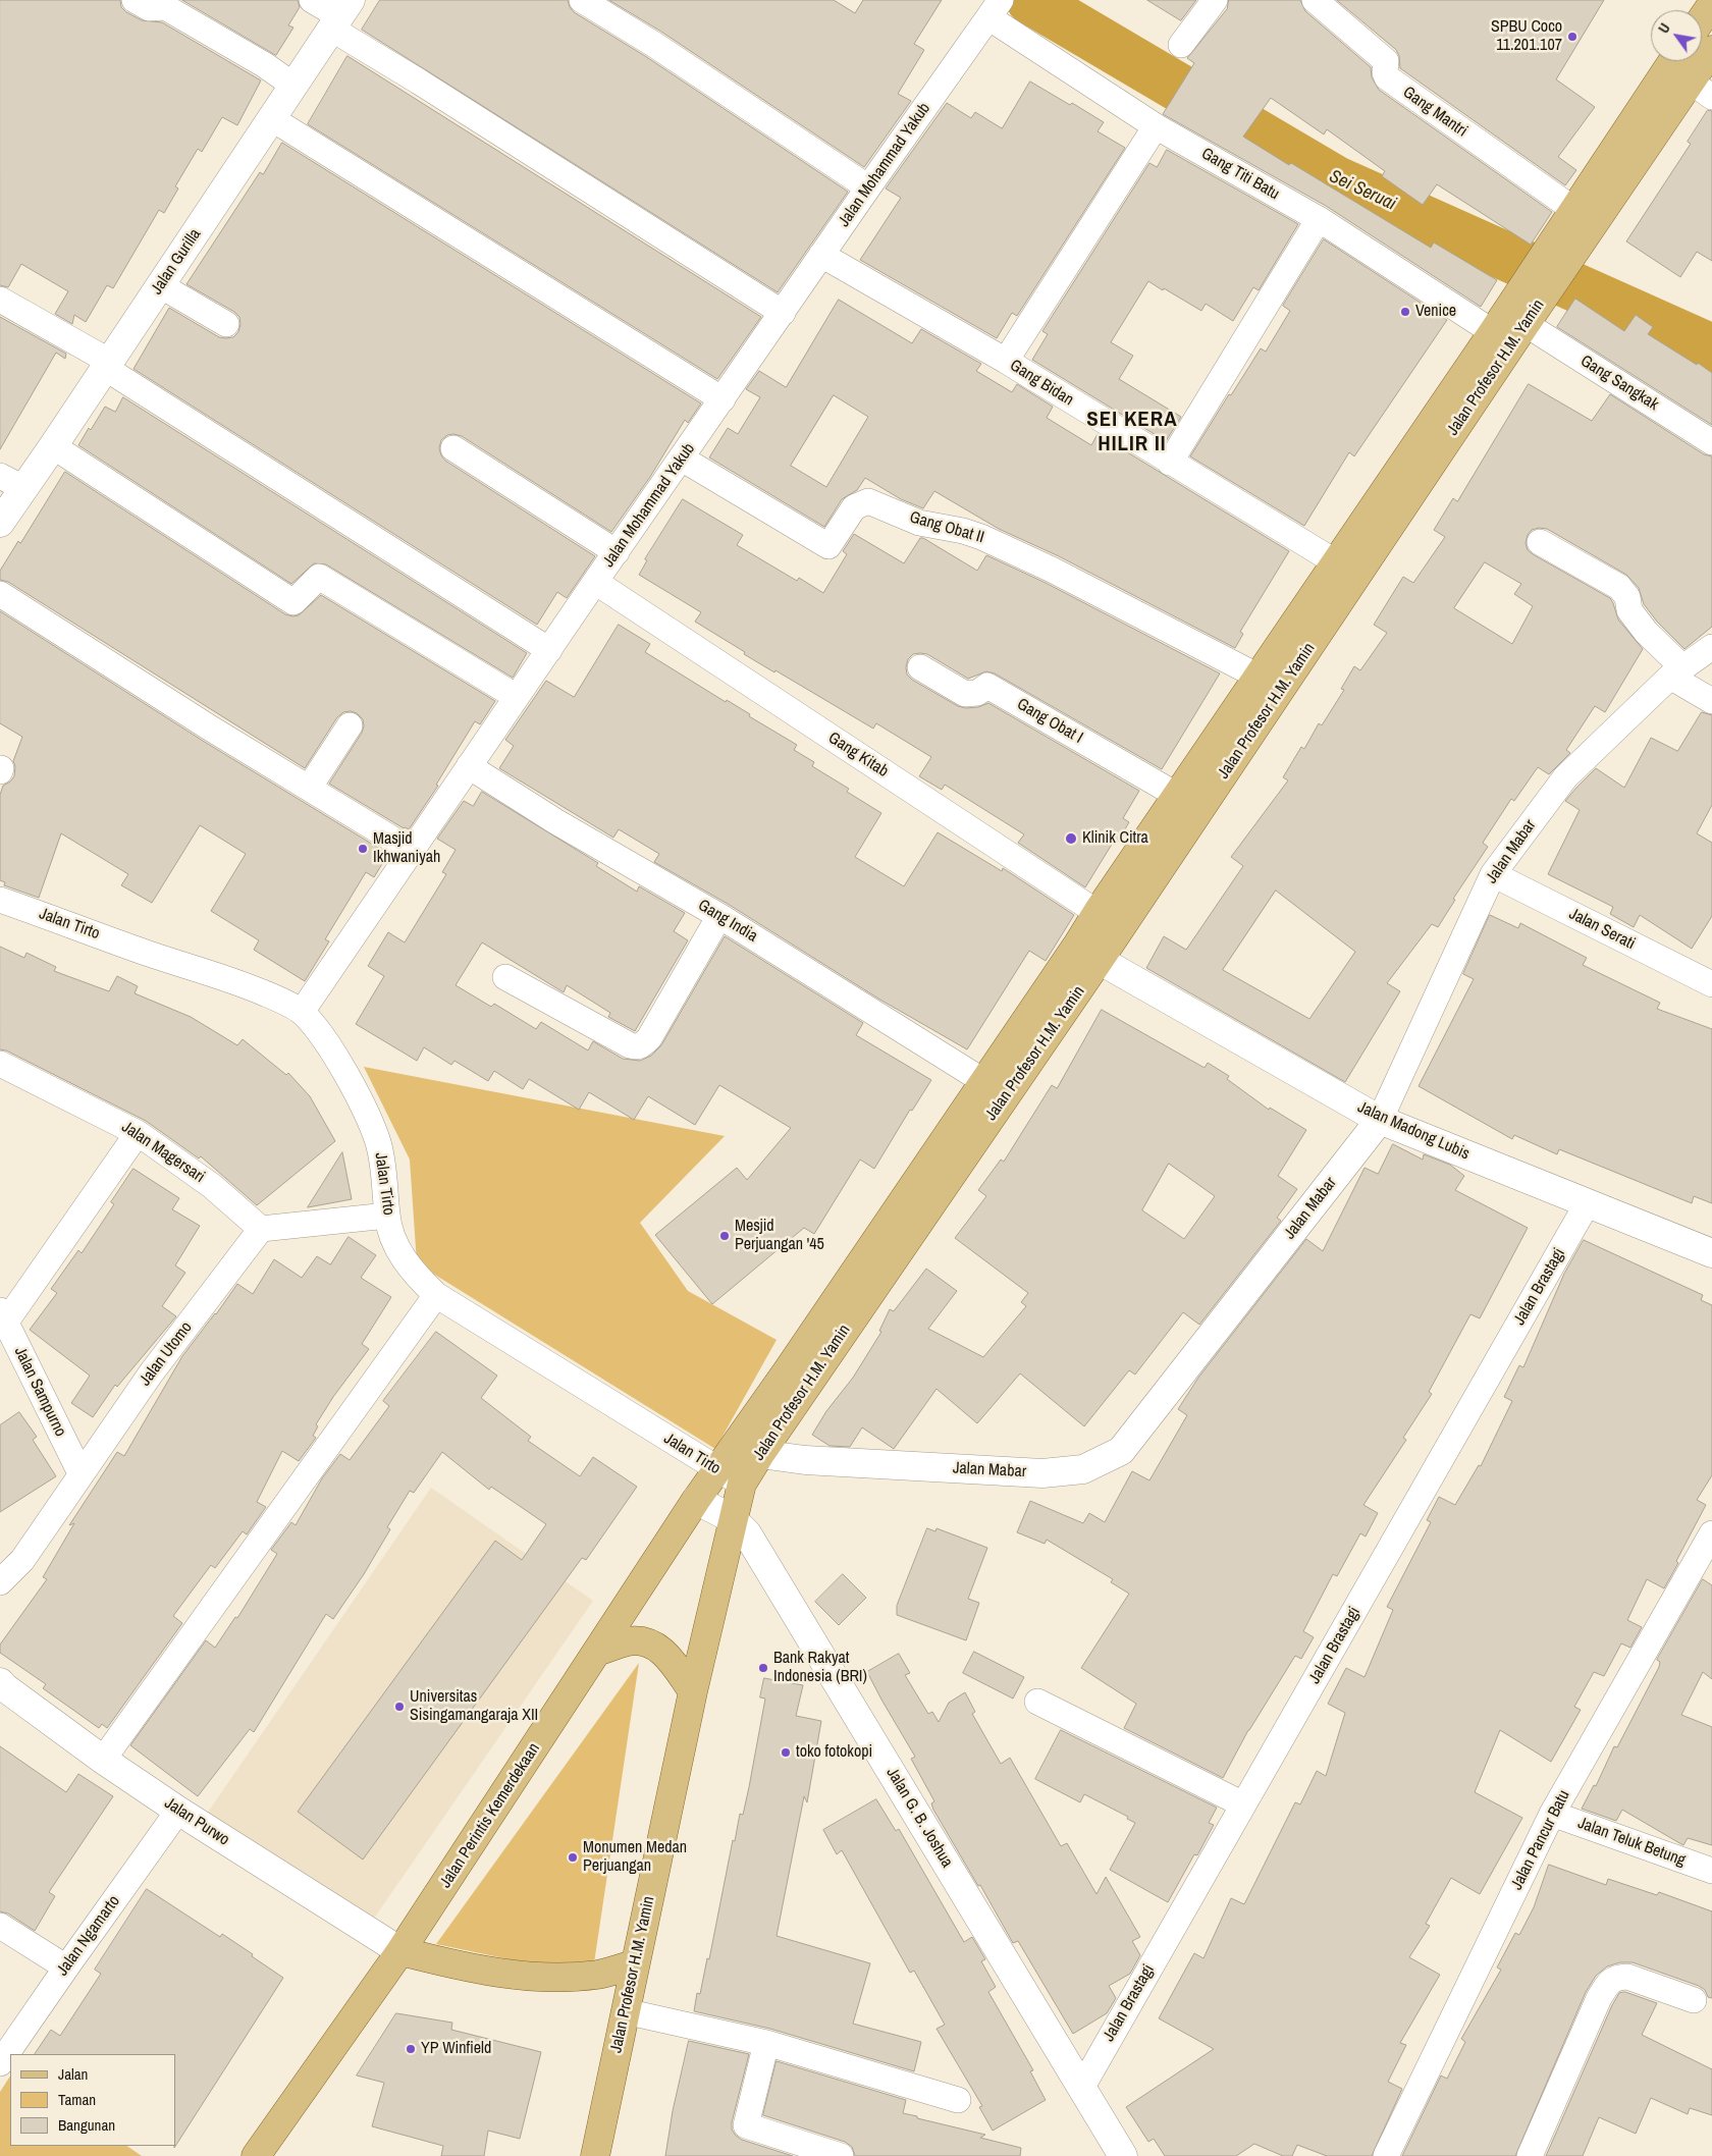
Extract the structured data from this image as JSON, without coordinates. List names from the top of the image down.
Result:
{
  "streets": {
    "main road": ["Jalan Profesor H.M. Yamin", "Jalan Perintis Kemerdekaan"],
    "street": [
      "Gang Mantri",
      "Jalan Mohammad Yakub",
      "Gang Titi Batu",
      "Jalan Gurilla",
      "Gang Bidan",
      "Gang Sangkak",
      "Gang Obat II",
      "Gang Obat I",
      "Gang Kitab",
      "Jalan Mabar",
      "Gang India",
      "Jalan Tirto",
      "Jalan Serati",
      "Jalan Madong Lubis",
      "Jalan Magersari",
      "Jalan Brastagi",
      "Jalan Utomo",
      "Jalan Sampurno",
      "Jalan G. B. Joshua",
      "Jalan Purwo",
      "Jalan Pancur Batu",
      "Jalan Teluk Betung",
      "Jalan Ngamarto"
    ]
  },
  "crossings": [
    ["Gang Mantri", "Jalan Profesor H.M. Yamin"],
    ["Jalan Mohammad Yakub", "Gang Titi Batu"],
    ["Jalan Mohammad Yakub", "Gang Bidan"],
    ["Jalan Mohammad Yakub", "Gang Obat II"],
    ["Jalan Mohammad Yakub", "Gang Kitab"],
    ["Jalan Mohammad Yakub", "Gang India"],
    ["Jalan Mohammad Yakub", "Jalan Tirto"],
    ["Gang Titi Batu", "Jalan Profesor H.M. Yamin"],
    ["Jalan Profesor H.M. Yamin", "Gang Bidan"],
    ["Jalan Profesor H.M. Yamin", "Gang Sangkak"],
    ["Jalan Profesor H.M. Yamin", "Gang Obat II"],
    ["Jalan Profesor H.M. Yamin", "Gang Obat I"],
    ["Jalan Profesor H.M. Yamin", "Gang Kitab"],
    ["Jalan Profesor H.M. Yamin", "Jalan Mabar"],
    ["Jalan Profesor H.M. Yamin", "Gang India"],
    ["Jalan Profesor H.M. Yamin", "Jalan Tirto"],
    ["Jalan Profesor H.M. Yamin", "Jalan Madong Lubis"],
    ["Jalan Profesor H.M. Yamin", "Jalan Perintis Kemerdekaan"],
    ["Jalan Profesor H.M. Yamin", "Jalan G. B. Joshua"],
    ["Jalan Mabar", "Jalan Serati"],
    ["Jalan Mabar", "Jalan Madong Lubis"],
    ["Jalan Tirto", "Jalan Perintis Kemerdekaan"],
    ["Jalan Madong Lubis", "Jalan Brastagi"],
    ["Jalan Magersari", "Jalan Utomo"],
    ["Jalan Brastagi", "Jalan G. B. Joshua"],
    ["Jalan Utomo", "Jalan Sampurno"],
    ["Jalan Perintis Kemerdekaan", "Jalan G. B. Joshua"],
    ["Jalan Perintis Kemerdekaan", "Jalan Purwo"],
    ["Jalan Purwo", "Jalan Ngamarto"],
    ["Jalan Pancur Batu", "Jalan Teluk Betung"]
  ],
  "districts": ["SEI KERA HILIR II"],
  "water": ["Sei Seruai"],
  "places": [
    "SPBU Coco 11.201.107",
    "Venice",
    "Klinik Citra",
    "Masjid Ikhwaniyah",
    "Mesjid Perjuangan '45",
    "Bank Rakyat Indonesia (BRI)",
    "Universitas Sisingamangaraja XII",
    "toko fotokopi",
    "Monumen Medan Perjuangan",
    "YP Winfield"
  ],
  "legend": ["Jalan", "Taman", "Bangunan"],
  "north": "top left"
}
